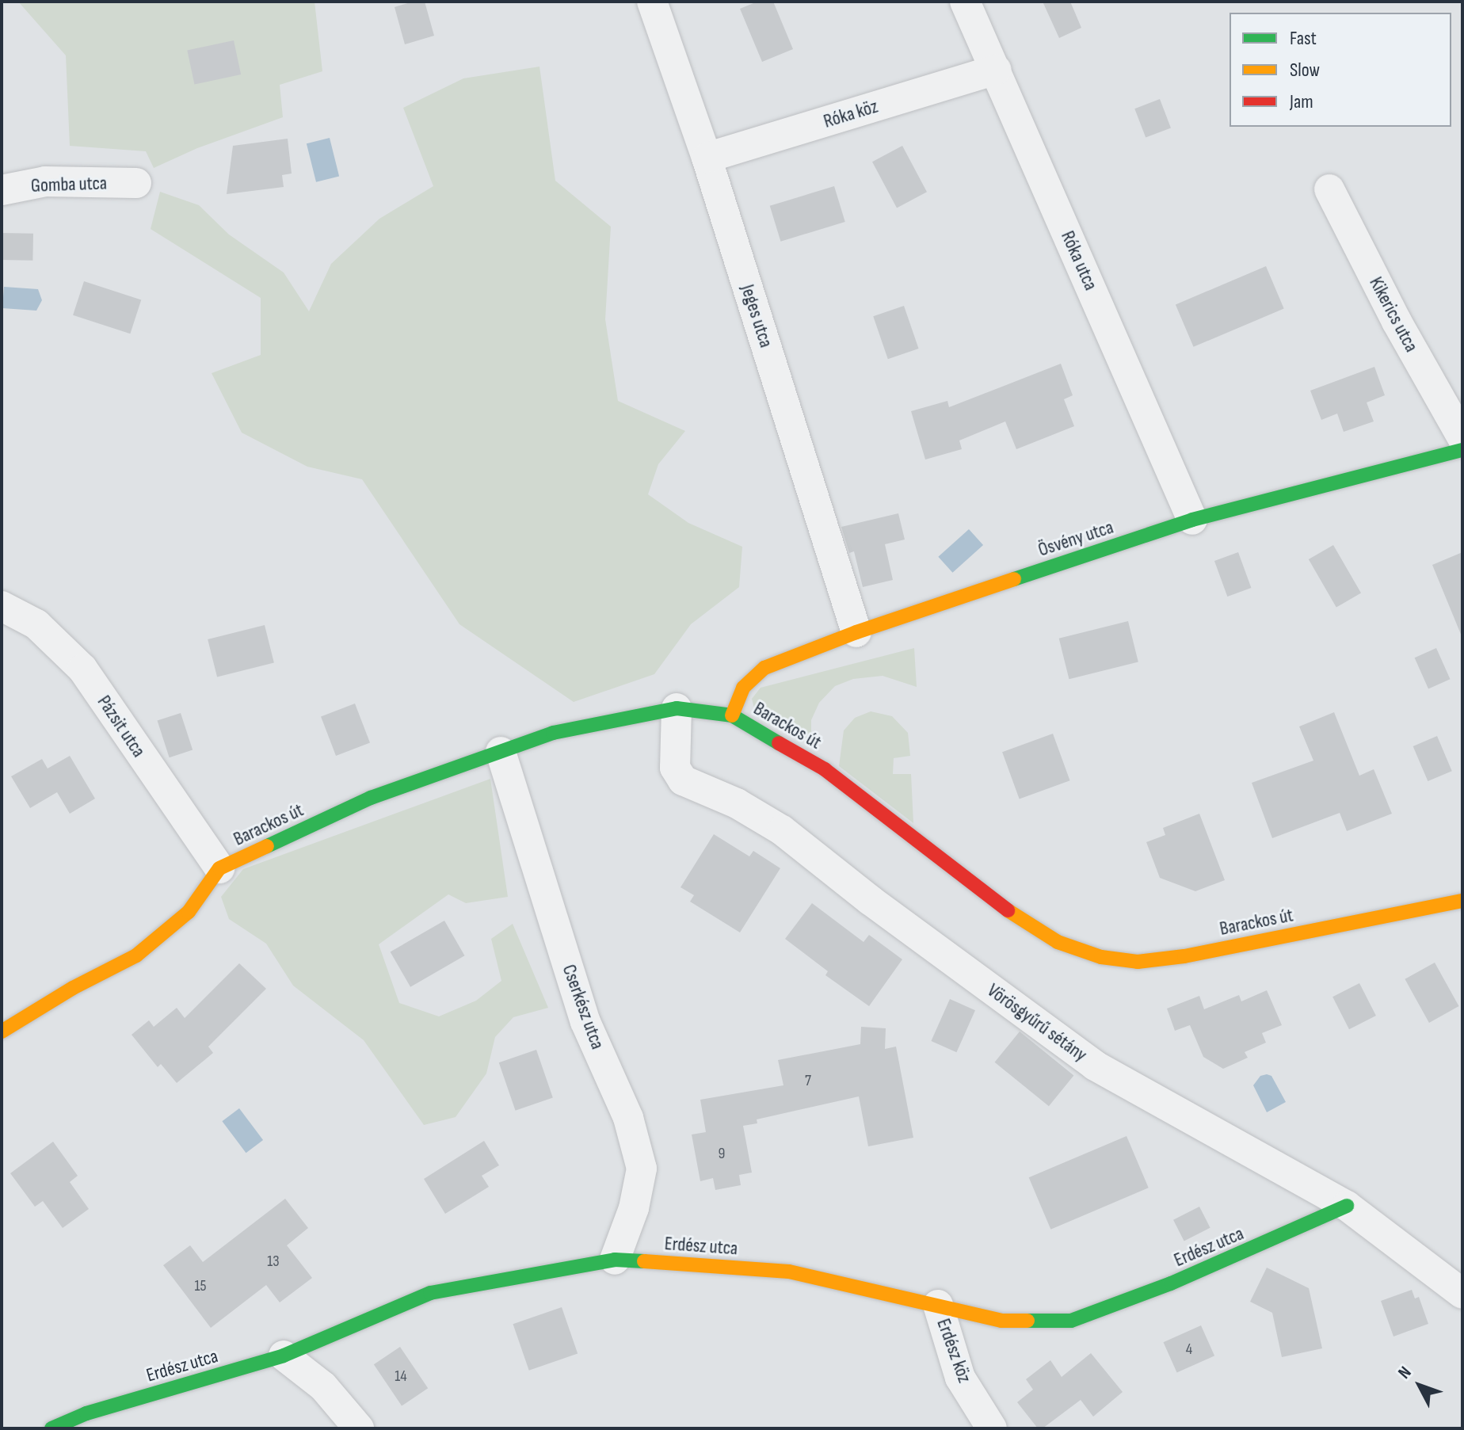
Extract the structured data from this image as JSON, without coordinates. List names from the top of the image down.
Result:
{
  "streets": {
    "street": [
      "Róka köz",
      "Gomba utca",
      "Róka utca",
      "Kikerics utca",
      "Jeges utca",
      "Ösvény utca",
      "Barackos út",
      "Pázsit utca",
      "Cserkész utca",
      "Vörösgyűrű sétány",
      "Erdész utca",
      "Erdész köz"
    ]
  },
  "crossings": [
    ["Róka köz", "Róka utca"],
    ["Róka köz", "Jeges utca"],
    ["Róka utca", "Ösvény utca"],
    ["Jeges utca", "Ösvény utca"],
    ["Ösvény utca", "Barackos út"],
    ["Barackos út", "Pázsit utca"],
    ["Barackos út", "Cserkész utca"],
    ["Barackos út", "Vörösgyűrű sétány"],
    ["Cserkész utca", "Erdész utca"],
    ["Vörösgyűrű sétány", "Erdész utca"],
    ["Erdész utca", "Erdész köz"]
  ],
  "house_numbers": [
    "7",
    "9",
    "13",
    "15",
    "4",
    "14"
  ],
  "legend": ["Fast", "Slow", "Jam"],
  "north": "top left"
}
